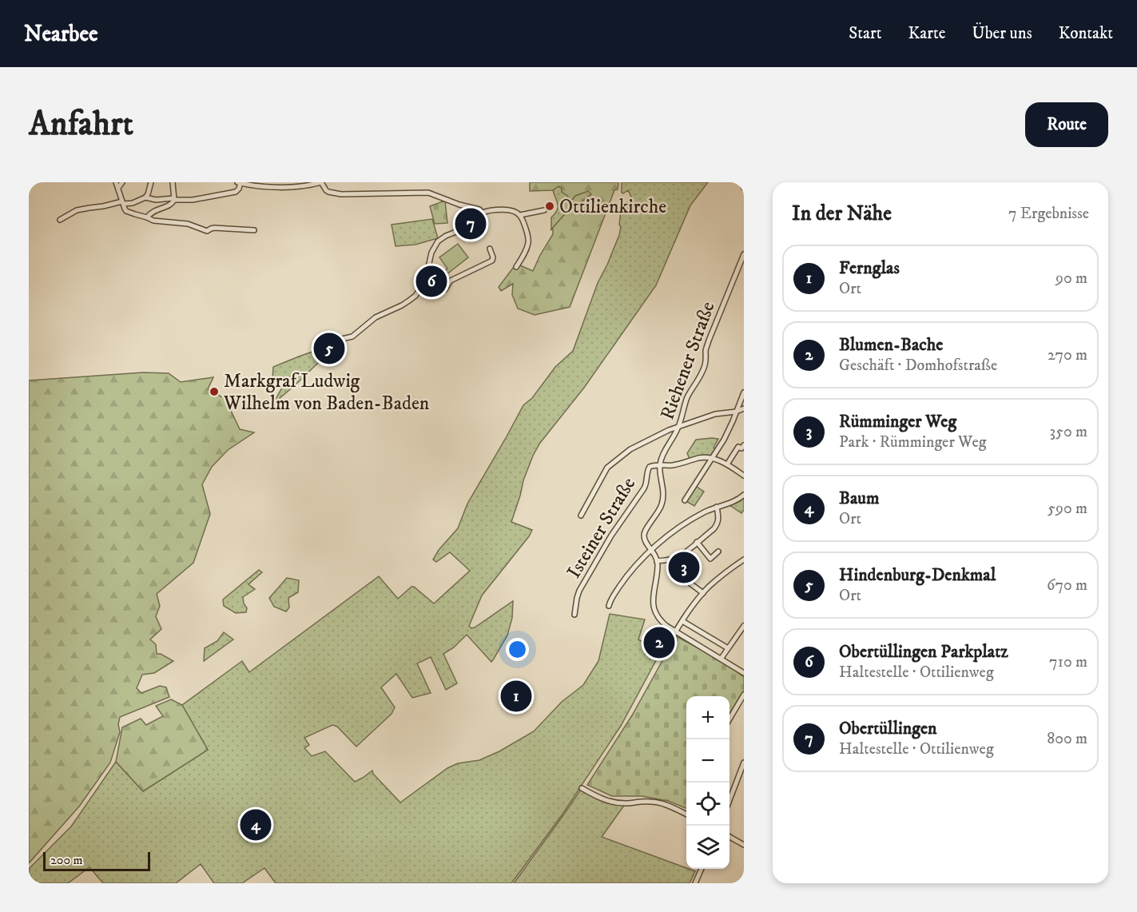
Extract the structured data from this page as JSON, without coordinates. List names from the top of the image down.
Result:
{
  "streets": {
    "street": ["Riehener Straße", "Isteiner Straße"]
  },
  "crossings": [
    ["Riehener Straße", "Isteiner Straße"]
  ],
  "places": ["Ottilienkirche", "Markgraf Ludwig Wilhelm von Baden-Baden"],
  "scale_bar": "200 m",
  "page": {
    "header": "Nearbee",
    "nav": [
      "Start",
      "Karte",
      "Über uns",
      "Kontakt"
    ],
    "buttons": "Route",
    "title": "Anfahrt",
    "heading": ["In der Nähe", "7 Ergebnisse"],
    "pins": [
      "7",
      "6",
      "5",
      "3",
      "2",
      "1",
      "4"
    ],
    "list": [
      {
        "mark": "1",
        "name": "Fernglas",
        "note": "Ort",
        "value": "90 m"
      },
      {
        "mark": "2",
        "name": "Blumen-Bache",
        "note": "Geschäft · Domhofstraße",
        "value": "270 m"
      },
      {
        "mark": "3",
        "name": "Rümminger Weg",
        "note": "Park · Rümminger Weg",
        "value": "350 m"
      },
      {
        "mark": "4",
        "name": "Baum",
        "note": "Ort",
        "value": "590 m"
      },
      {
        "mark": "5",
        "name": "Hindenburg-Denkmal",
        "note": "Ort",
        "value": "670 m"
      },
      {
        "mark": "6",
        "name": "Obertüllingen Parkplatz",
        "note": "Haltestelle · Ottilienweg",
        "value": "710 m"
      },
      {
        "mark": "7",
        "name": "Obertüllingen",
        "note": "Haltestelle · Ottilienweg",
        "value": "800 m"
      }
    ],
    "map_buttons": ["+", "−"],
    "scale": "200 m"
  }
}
